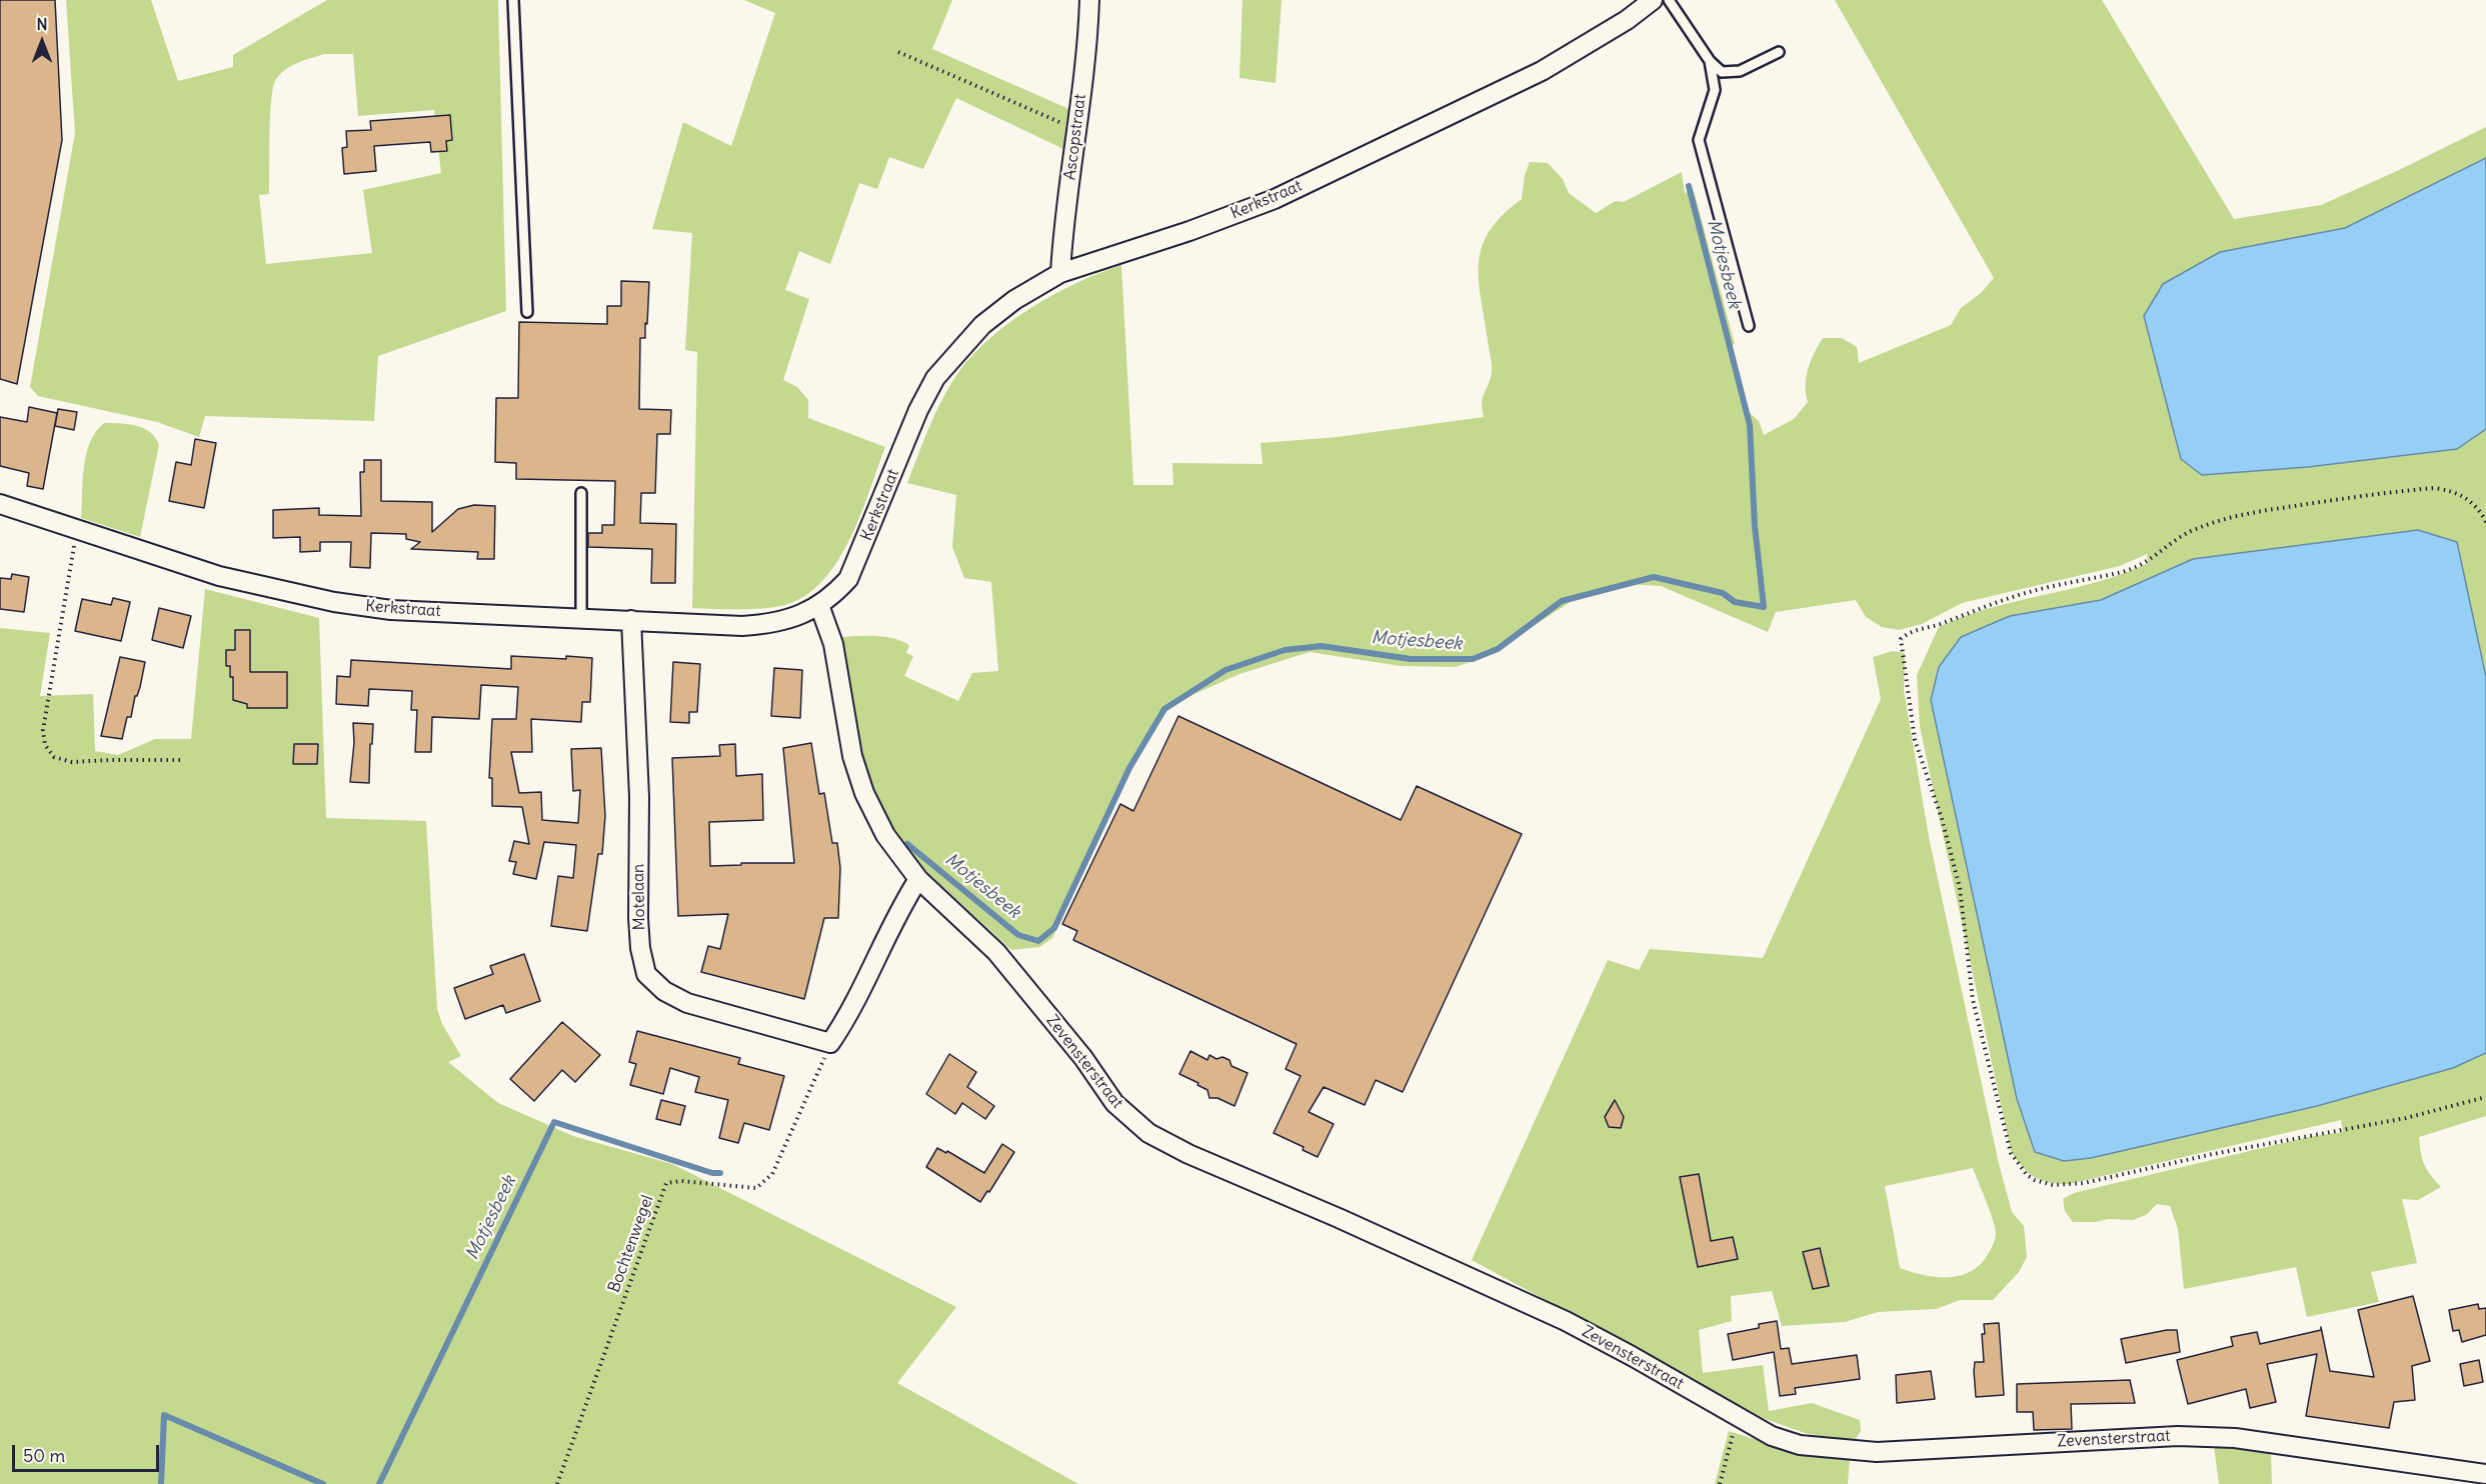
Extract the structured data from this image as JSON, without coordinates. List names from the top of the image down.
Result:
{
  "streets": {
    "street": [
      "Ascopstraat",
      "Kerkstraat",
      "Motelaan",
      "Zevensterstraat"
    ],
    "path": ["Bochtenwegel"]
  },
  "crossings": [
    ["Ascopstraat", "Kerkstraat"],
    ["Kerkstraat", "Motelaan"],
    ["Kerkstraat", "Zevensterstraat"],
    ["Motelaan", "Bochtenwegel"]
  ],
  "water": ["Motjesbeek"],
  "scale_bar": "50 m",
  "north": "top"
}
